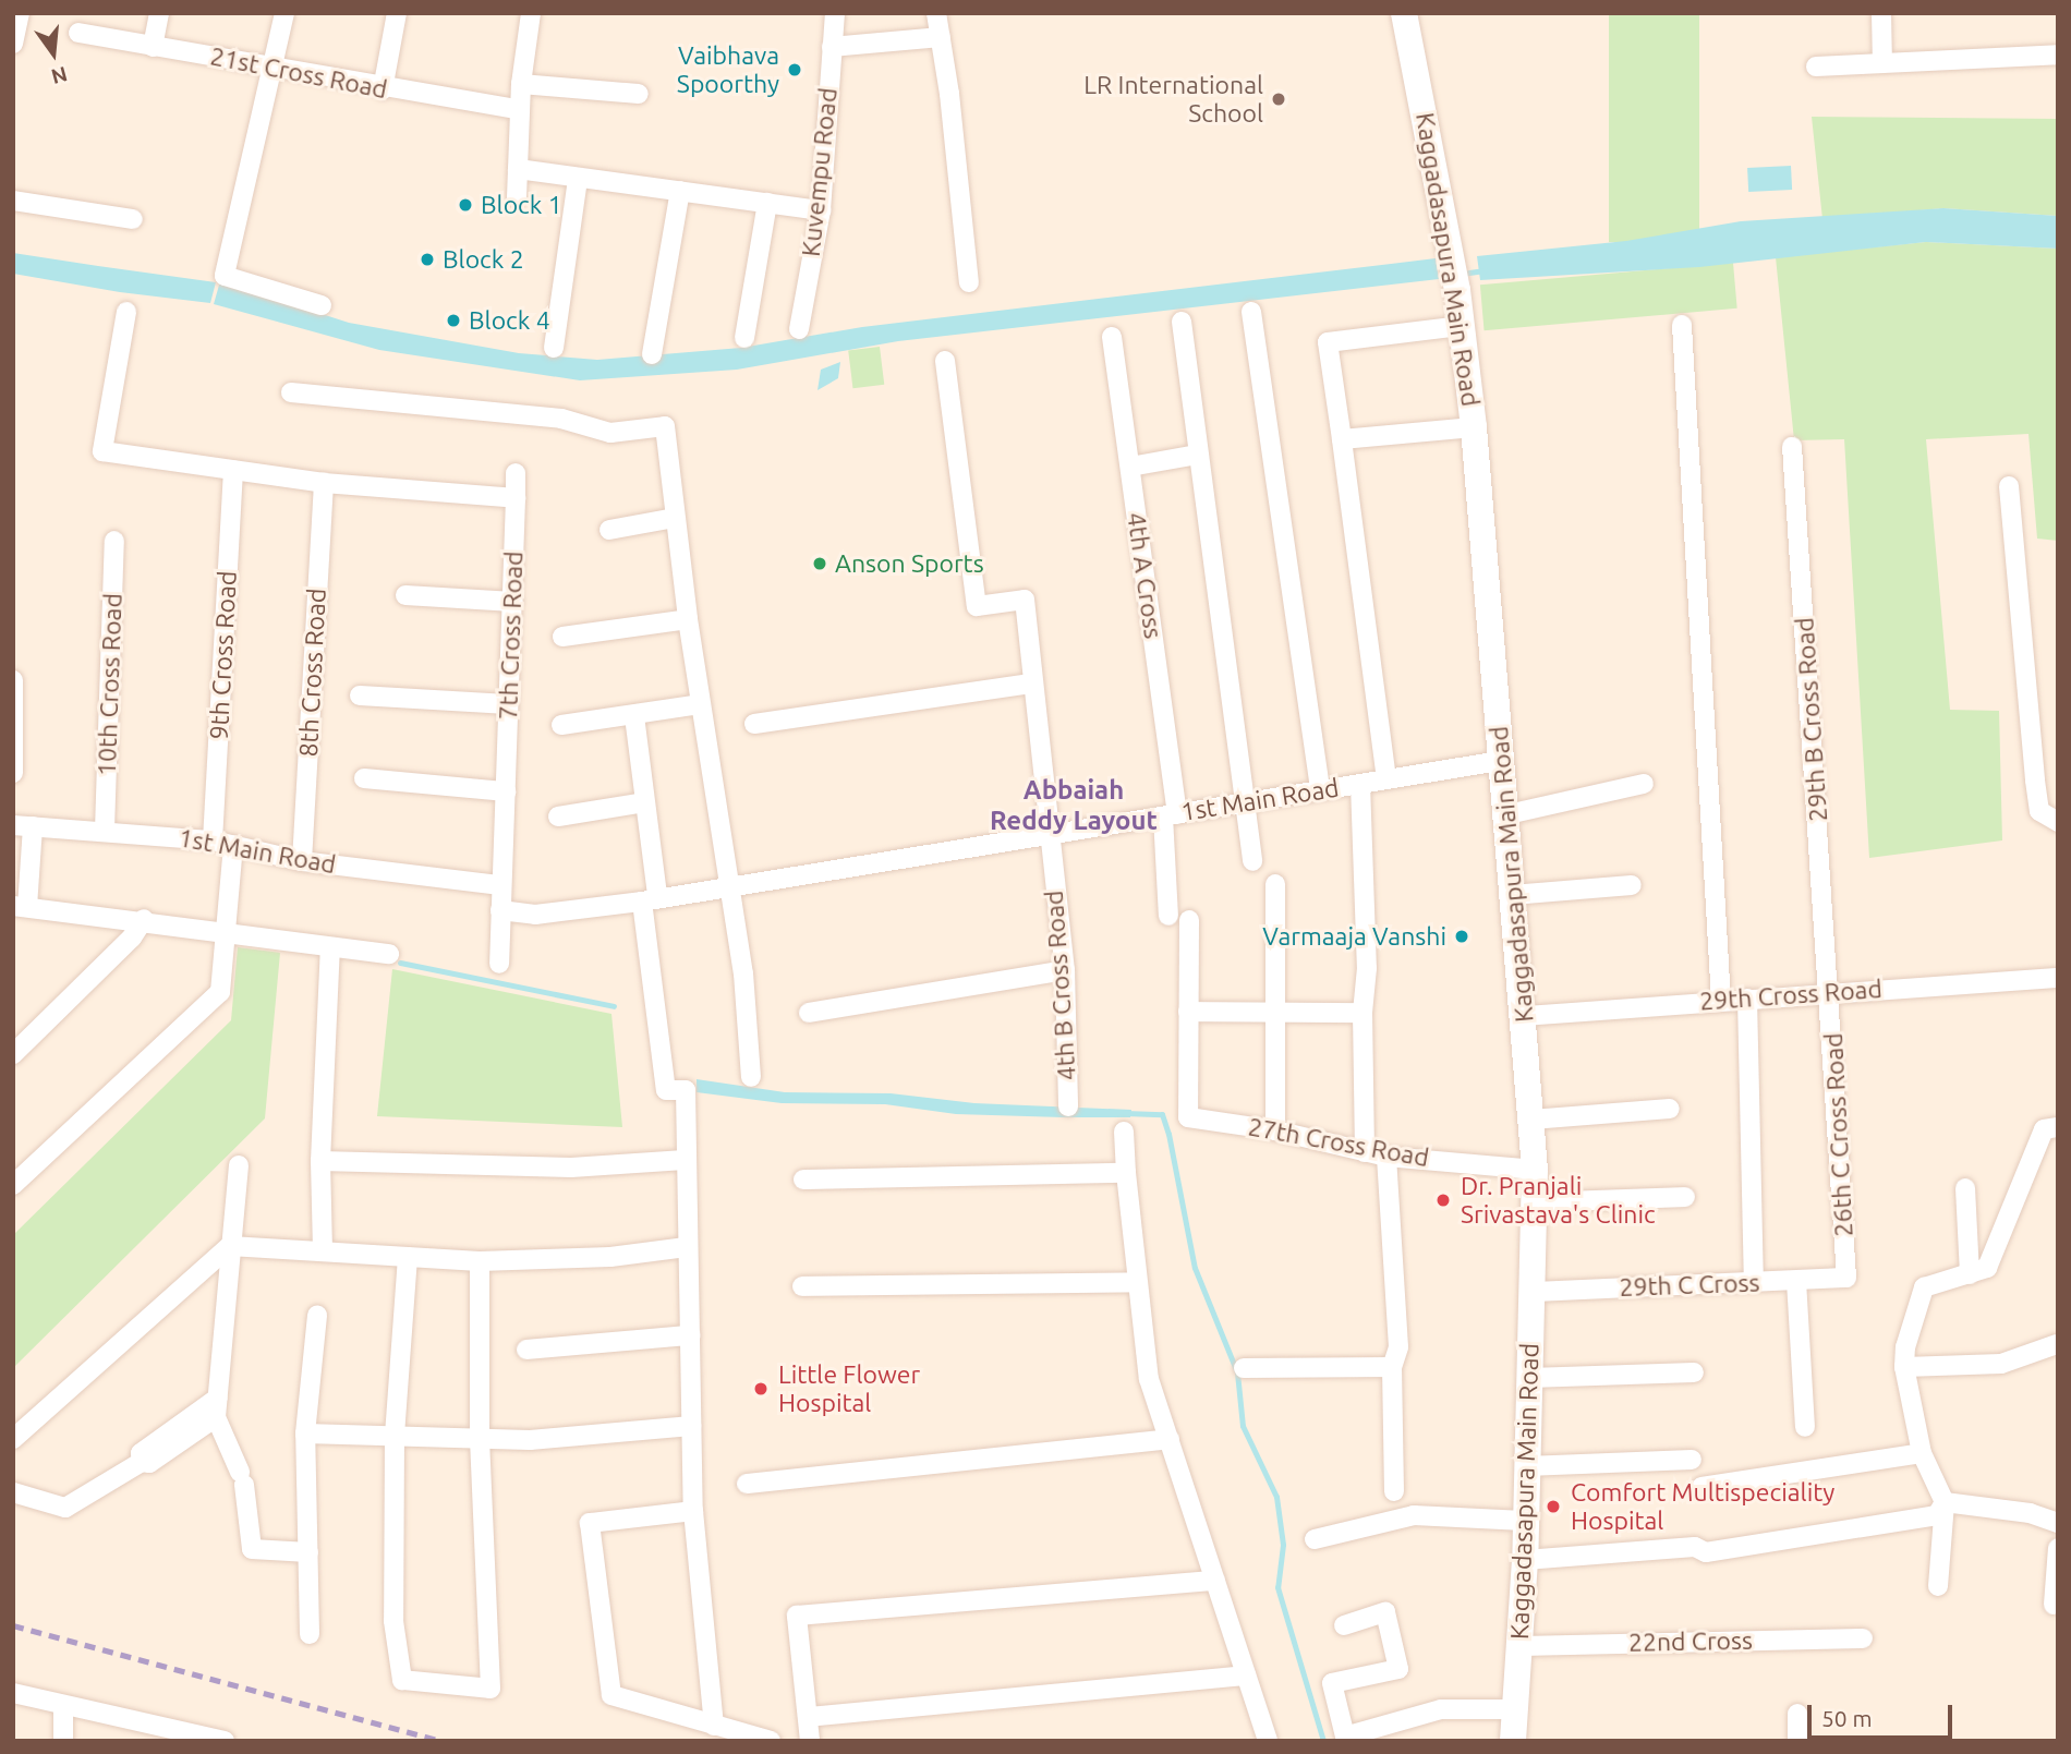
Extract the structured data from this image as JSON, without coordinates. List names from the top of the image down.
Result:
{
  "streets": {
    "main road": ["Kaggadasapura Main Road"],
    "street": [
      "21st Cross Road",
      "Kuvempu Road",
      "4th A Cross",
      "7th Cross Road",
      "9th Cross Road",
      "8th Cross Road",
      "10th Cross Road",
      "29th B Cross Road",
      "1st Main Road",
      "4th B Cross Road",
      "29th Cross Road",
      "26th C Cross Road",
      "27th Cross Road",
      "29th C Cross",
      "22nd Cross"
    ]
  },
  "crossings": [
    ["Kaggadasapura Main Road", "1st Main Road"],
    ["Kaggadasapura Main Road", "29th Cross Road"],
    ["Kaggadasapura Main Road", "27th Cross Road"],
    ["Kaggadasapura Main Road", "29th C Cross"],
    ["Kaggadasapura Main Road", "22nd Cross"],
    ["4th A Cross", "1st Main Road"],
    ["7th Cross Road", "1st Main Road"],
    ["9th Cross Road", "1st Main Road"],
    ["8th Cross Road", "1st Main Road"],
    ["10th Cross Road", "1st Main Road"],
    ["29th B Cross Road", "29th Cross Road"],
    ["29th B Cross Road", "26th C Cross Road"],
    ["1st Main Road", "4th B Cross Road"],
    ["29th Cross Road", "26th C Cross Road"],
    ["26th C Cross Road", "29th C Cross"]
  ],
  "districts": ["Abbaiah Reddy Layout"],
  "places": [
    "Vaibhava Spoorthy",
    "LR International School",
    "Block 1",
    "Block 2",
    "Block 4",
    "Anson Sports",
    "Varmaaja Vanshi",
    "Dr. Pranjali Srivastava's Clinic",
    "Little Flower Hospital",
    "Comfort Multispeciality Hospital"
  ],
  "scale_bar": "50 m",
  "north": "bottom"
}
